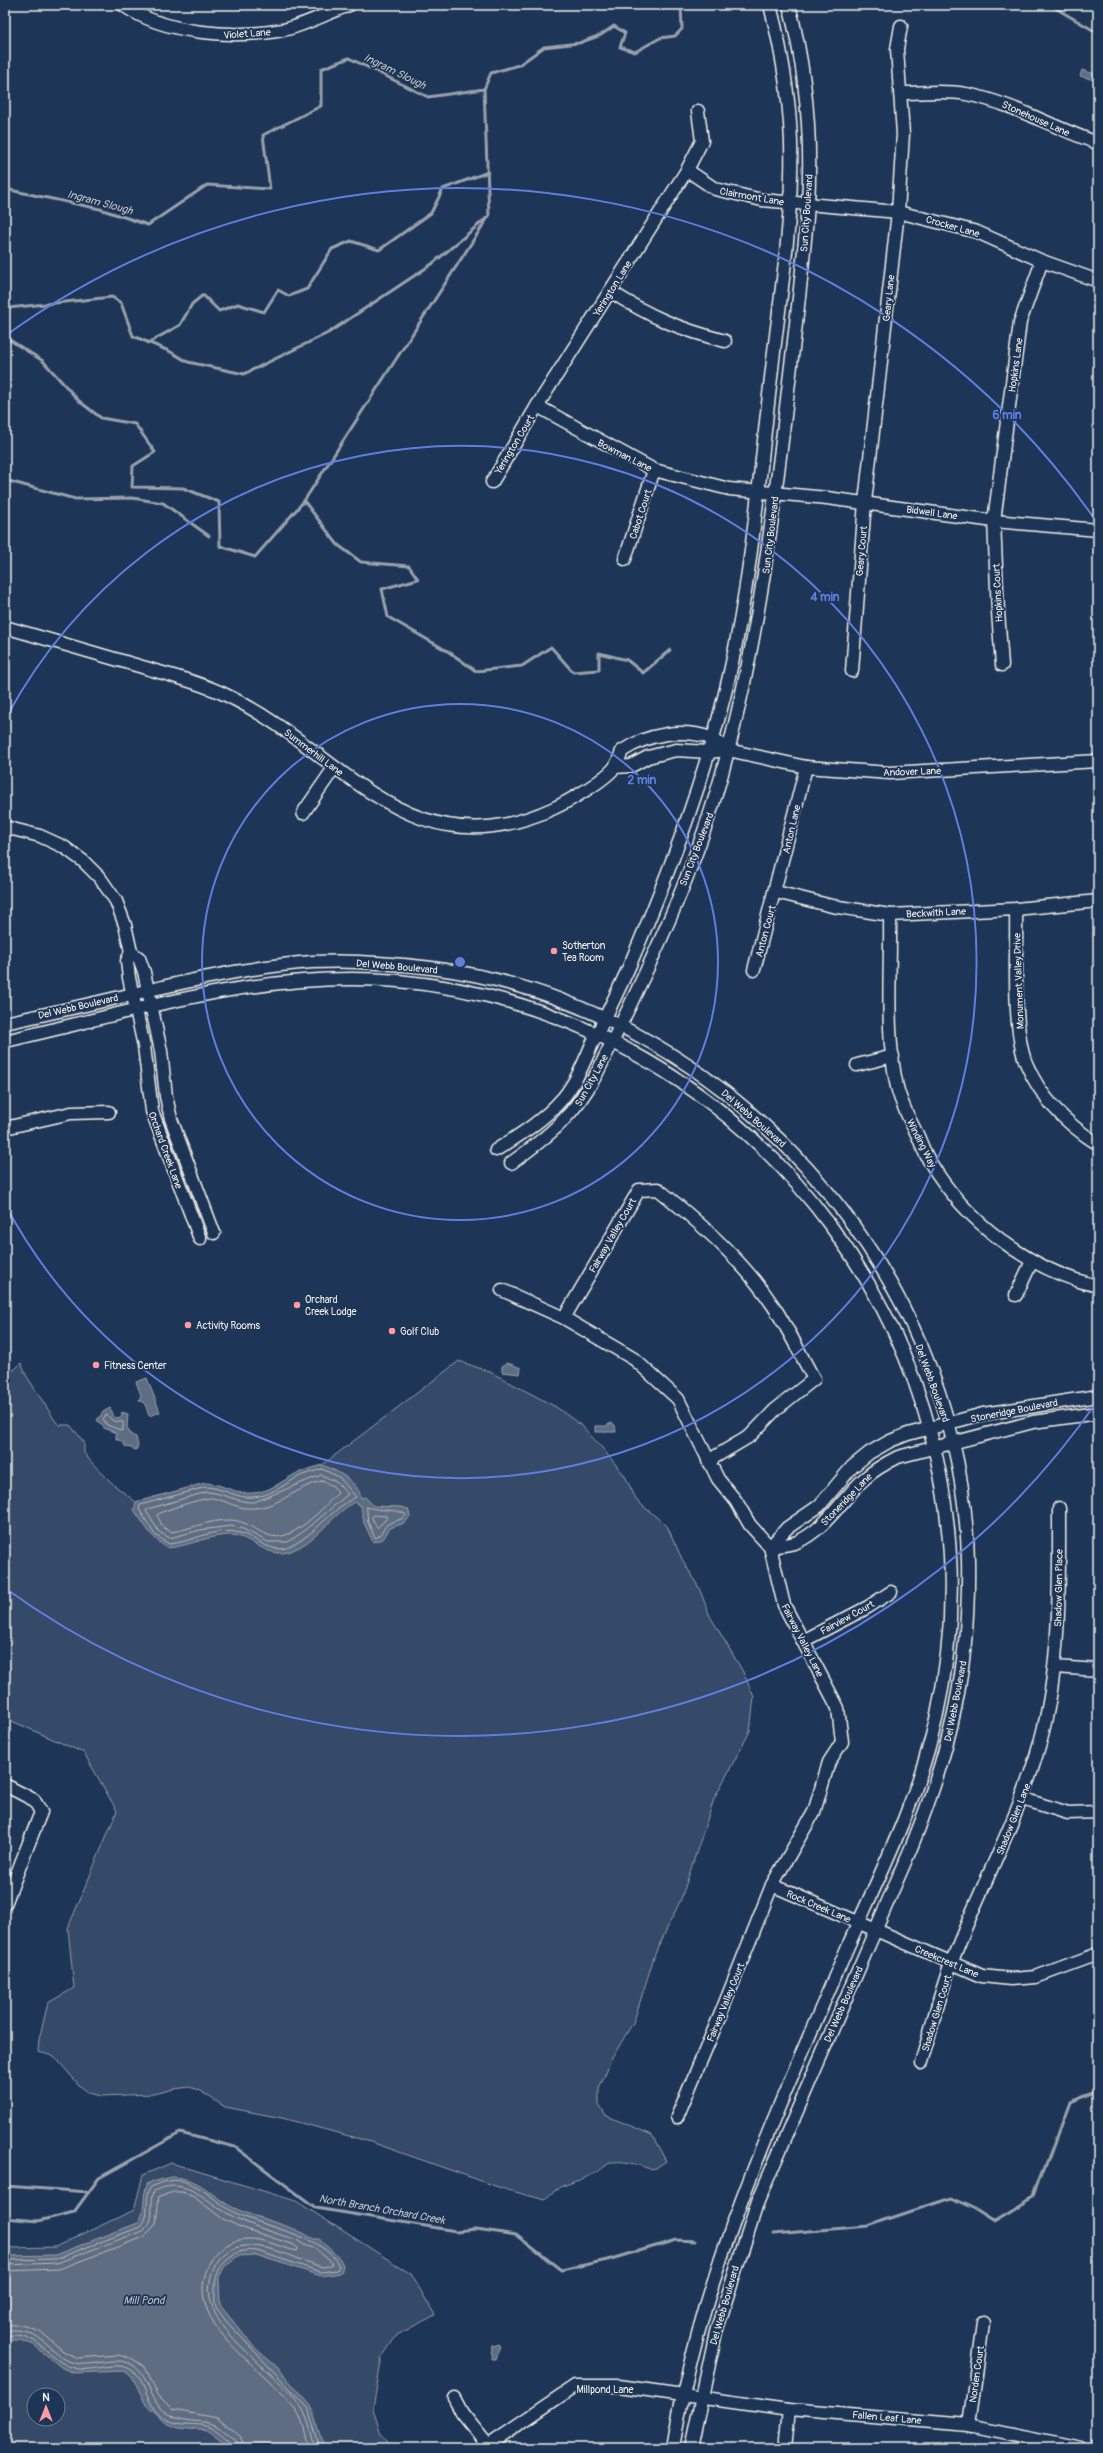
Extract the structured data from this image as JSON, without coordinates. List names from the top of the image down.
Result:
{
  "streets": {
    "street": [
      "Violet Lane",
      "Stonehouse Lane",
      "Clairmont Lane",
      "Sun City Boulevard",
      "Crocker Lane",
      "Yerington Lane",
      "Geary Lane",
      "Hopkins Lane",
      "Yerington Court",
      "Bowman Lane",
      "Bidwell Lane",
      "Cabot Court",
      "Geary Court",
      "Hopkins Court",
      "Summerhill Lane",
      "Andover Lane",
      "Anton Lane",
      "Beckwith Lane",
      "Anton Court",
      "Del Webb Boulevard",
      "Monument Valley Drive",
      "Sun City Lane",
      "Winding Way",
      "Orchard Creek Lane",
      "Fairway Valley Court",
      "Stoneridge Boulevard",
      "Stoneridge Lane",
      "Shadow Glen Place",
      "Fairview Court",
      "Fairway Valley Lane",
      "Shadow Glen Lane",
      "Rock Creek Lane",
      "Creekcrest Lane",
      "Shadow Glen Court",
      "Norden Court",
      "Millpond Lane",
      "Fallen Leaf Lane"
    ]
  },
  "crossings": [
    ["Stonehouse Lane", "Geary Lane"],
    ["Clairmont Lane", "Sun City Boulevard"],
    ["Clairmont Lane", "Crocker Lane"],
    ["Clairmont Lane", "Yerington Lane"],
    ["Sun City Boulevard", "Crocker Lane"],
    ["Sun City Boulevard", "Bowman Lane"],
    ["Sun City Boulevard", "Bidwell Lane"],
    ["Sun City Boulevard", "Summerhill Lane"],
    ["Sun City Boulevard", "Andover Lane"],
    ["Sun City Boulevard", "Del Webb Boulevard"],
    ["Sun City Boulevard", "Sun City Lane"],
    ["Crocker Lane", "Geary Lane"],
    ["Crocker Lane", "Hopkins Lane"],
    ["Yerington Lane", "Yerington Court"],
    ["Yerington Lane", "Bowman Lane"],
    ["Geary Lane", "Bidwell Lane"],
    ["Geary Lane", "Geary Court"],
    ["Hopkins Lane", "Bidwell Lane"],
    ["Hopkins Lane", "Hopkins Court"],
    ["Yerington Court", "Bowman Lane"],
    ["Bowman Lane", "Bidwell Lane"],
    ["Bowman Lane", "Cabot Court"],
    ["Bidwell Lane", "Geary Court"],
    ["Bidwell Lane", "Hopkins Court"],
    ["Summerhill Lane", "Andover Lane"],
    ["Andover Lane", "Anton Lane"],
    ["Anton Lane", "Beckwith Lane"],
    ["Anton Lane", "Anton Court"],
    ["Beckwith Lane", "Anton Court"],
    ["Beckwith Lane", "Monument Valley Drive"],
    ["Beckwith Lane", "Winding Way"],
    ["Del Webb Boulevard", "Sun City Lane"],
    ["Del Webb Boulevard", "Orchard Creek Lane"],
    ["Del Webb Boulevard", "Stoneridge Boulevard"],
    ["Del Webb Boulevard", "Stoneridge Lane"],
    ["Del Webb Boulevard", "Rock Creek Lane"],
    ["Del Webb Boulevard", "Creekcrest Lane"],
    ["Del Webb Boulevard", "Millpond Lane"],
    ["Del Webb Boulevard", "Fallen Leaf Lane"],
    ["Fairway Valley Court", "Fairway Valley Lane"],
    ["Fairway Valley Court", "Rock Creek Lane"],
    ["Stoneridge Boulevard", "Stoneridge Lane"],
    ["Stoneridge Lane", "Fairway Valley Lane"],
    ["Shadow Glen Place", "Shadow Glen Lane"],
    ["Fairview Court", "Fairway Valley Lane"],
    ["Fairway Valley Lane", "Rock Creek Lane"],
    ["Shadow Glen Lane", "Creekcrest Lane"],
    ["Shadow Glen Lane", "Shadow Glen Court"],
    ["Rock Creek Lane", "Creekcrest Lane"],
    ["Creekcrest Lane", "Shadow Glen Court"],
    ["Norden Court", "Fallen Leaf Lane"],
    ["Millpond Lane", "Fallen Leaf Lane"]
  ],
  "water": ["Ingram Slough", "North Branch Orchard Creek", "Mill Pond"],
  "places": [
    "Sotherton Tea Room",
    "Orchard Creek Lodge",
    "Activity Rooms",
    "Golf Club",
    "Fitness Center"
  ],
  "north": "top",
  "rings": ["6 min", "4 min", "2 min"]
}
